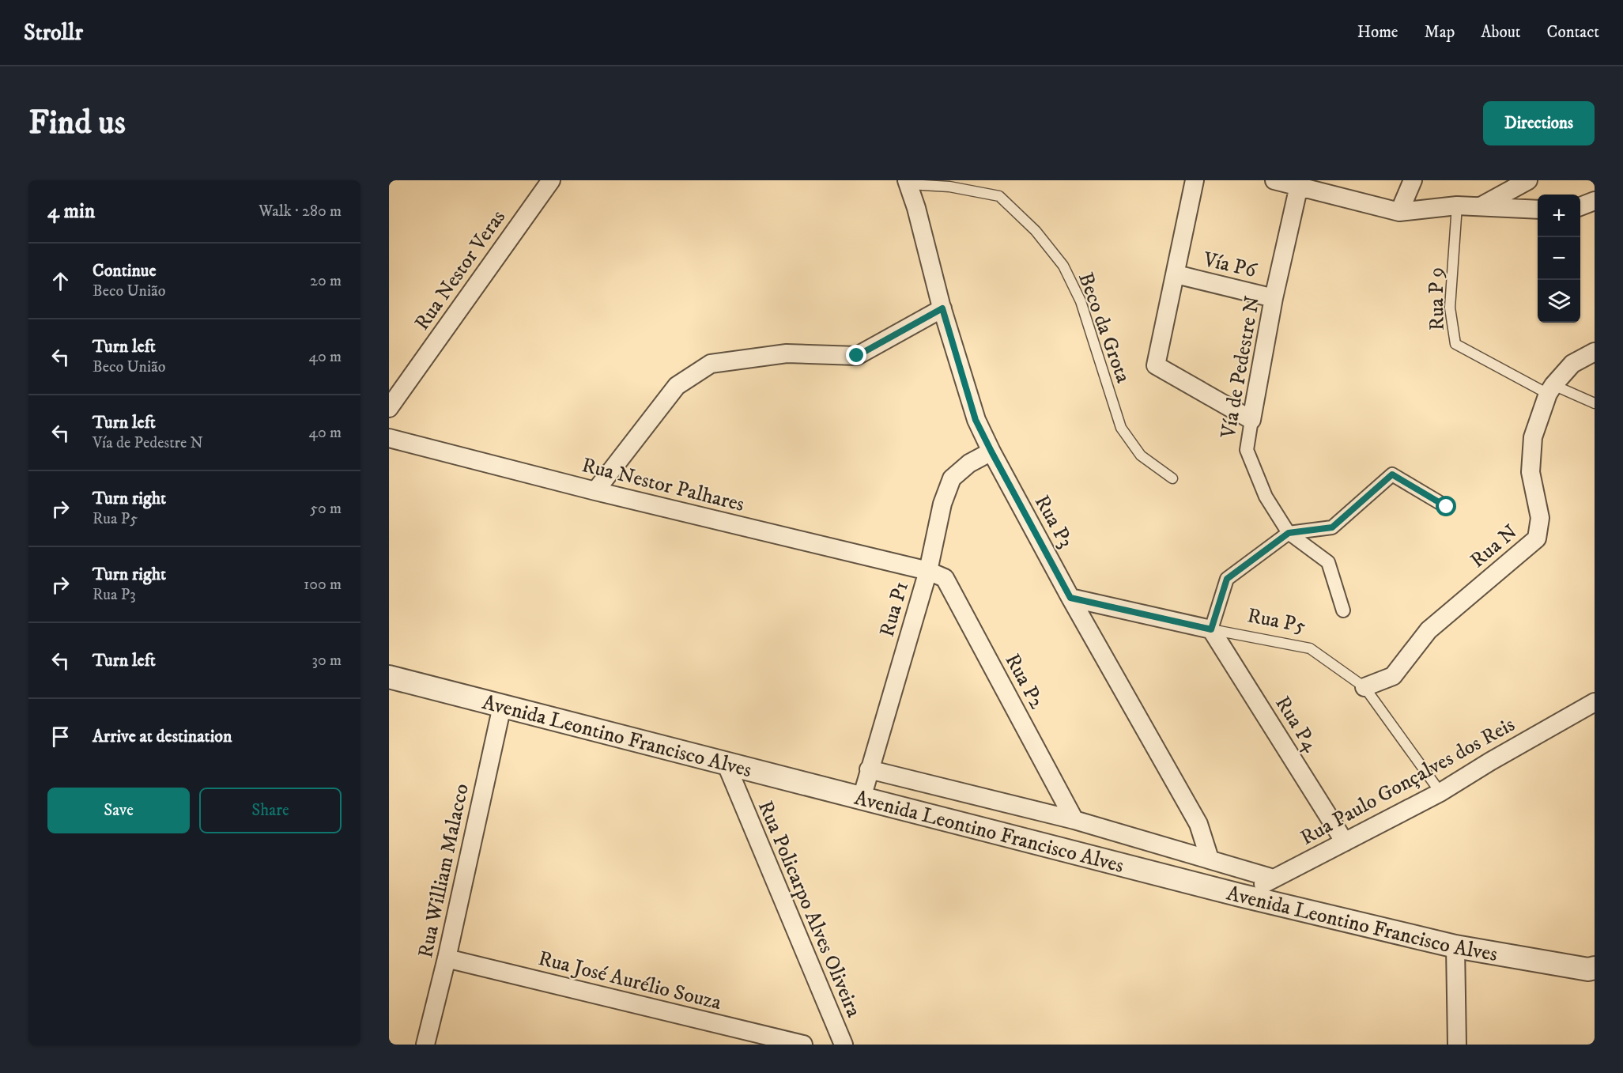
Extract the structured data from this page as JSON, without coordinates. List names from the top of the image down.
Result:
{
  "streets": {
    "street": [
      "Vía P6",
      "Rua Nestor Veras",
      "Vía de Pedestre N",
      "Rua Nestor Palhares",
      "Rua P3",
      "Rua N",
      "Rua P1",
      "Rua P5",
      "Rua P2",
      "Rua P4",
      "Avenida Leontino Francisco Alves",
      "Rua Paulo Gonçalves dos Reis",
      "Rua William Malacco",
      "Rua Policarpo Alves Oliveira",
      "Rua José Aurélio Souza"
    ],
    "lane": ["Rua P 9", "Beco da Grota"]
  },
  "crossings": [
    ["Vía P6", "Vía de Pedestre N"],
    ["Rua P 9", "Rua N"],
    ["Beco da Grota", "Rua P3"],
    ["Rua Nestor Palhares", "Rua P1"],
    ["Rua Nestor Palhares", "Rua P2"],
    ["Rua P3", "Rua P1"],
    ["Rua P3", "Rua P5"],
    ["Rua P3", "Avenida Leontino Francisco Alves"],
    ["Rua N", "Rua P5"],
    ["Rua P1", "Rua P2"],
    ["Rua P1", "Avenida Leontino Francisco Alves"],
    ["Rua P5", "Rua P4"],
    ["Rua P5", "Rua Paulo Gonçalves dos Reis"],
    ["Rua P2", "Avenida Leontino Francisco Alves"],
    ["Rua P4", "Rua Paulo Gonçalves dos Reis"],
    ["Avenida Leontino Francisco Alves", "Rua Paulo Gonçalves dos Reis"],
    ["Avenida Leontino Francisco Alves", "Rua William Malacco"],
    ["Avenida Leontino Francisco Alves", "Rua Policarpo Alves Oliveira"],
    ["Rua William Malacco", "Rua José Aurélio Souza"]
  ],
  "page": {
    "header": "Strollr",
    "nav": [
      "Home",
      "Map",
      "About",
      "Contact"
    ],
    "buttons": [
      "Directions",
      ["Save", "Share"]
    ],
    "title": "Find us",
    "heading": ["4 min", "Walk · 280 m"],
    "map_buttons": ["+", "−"],
    "list": [
      ["Continue", "Beco União", "20 m"],
      ["Turn left", "Beco União", "40 m"],
      ["Turn left", "Vía de Pedestre N", "40 m"],
      ["Turn right", "Rua P5", "50 m"],
      ["Turn right", "Rua P3", "100 m"],
      ["Turn left", "30 m"],
      "Arrive at destination"
    ]
  }
}
